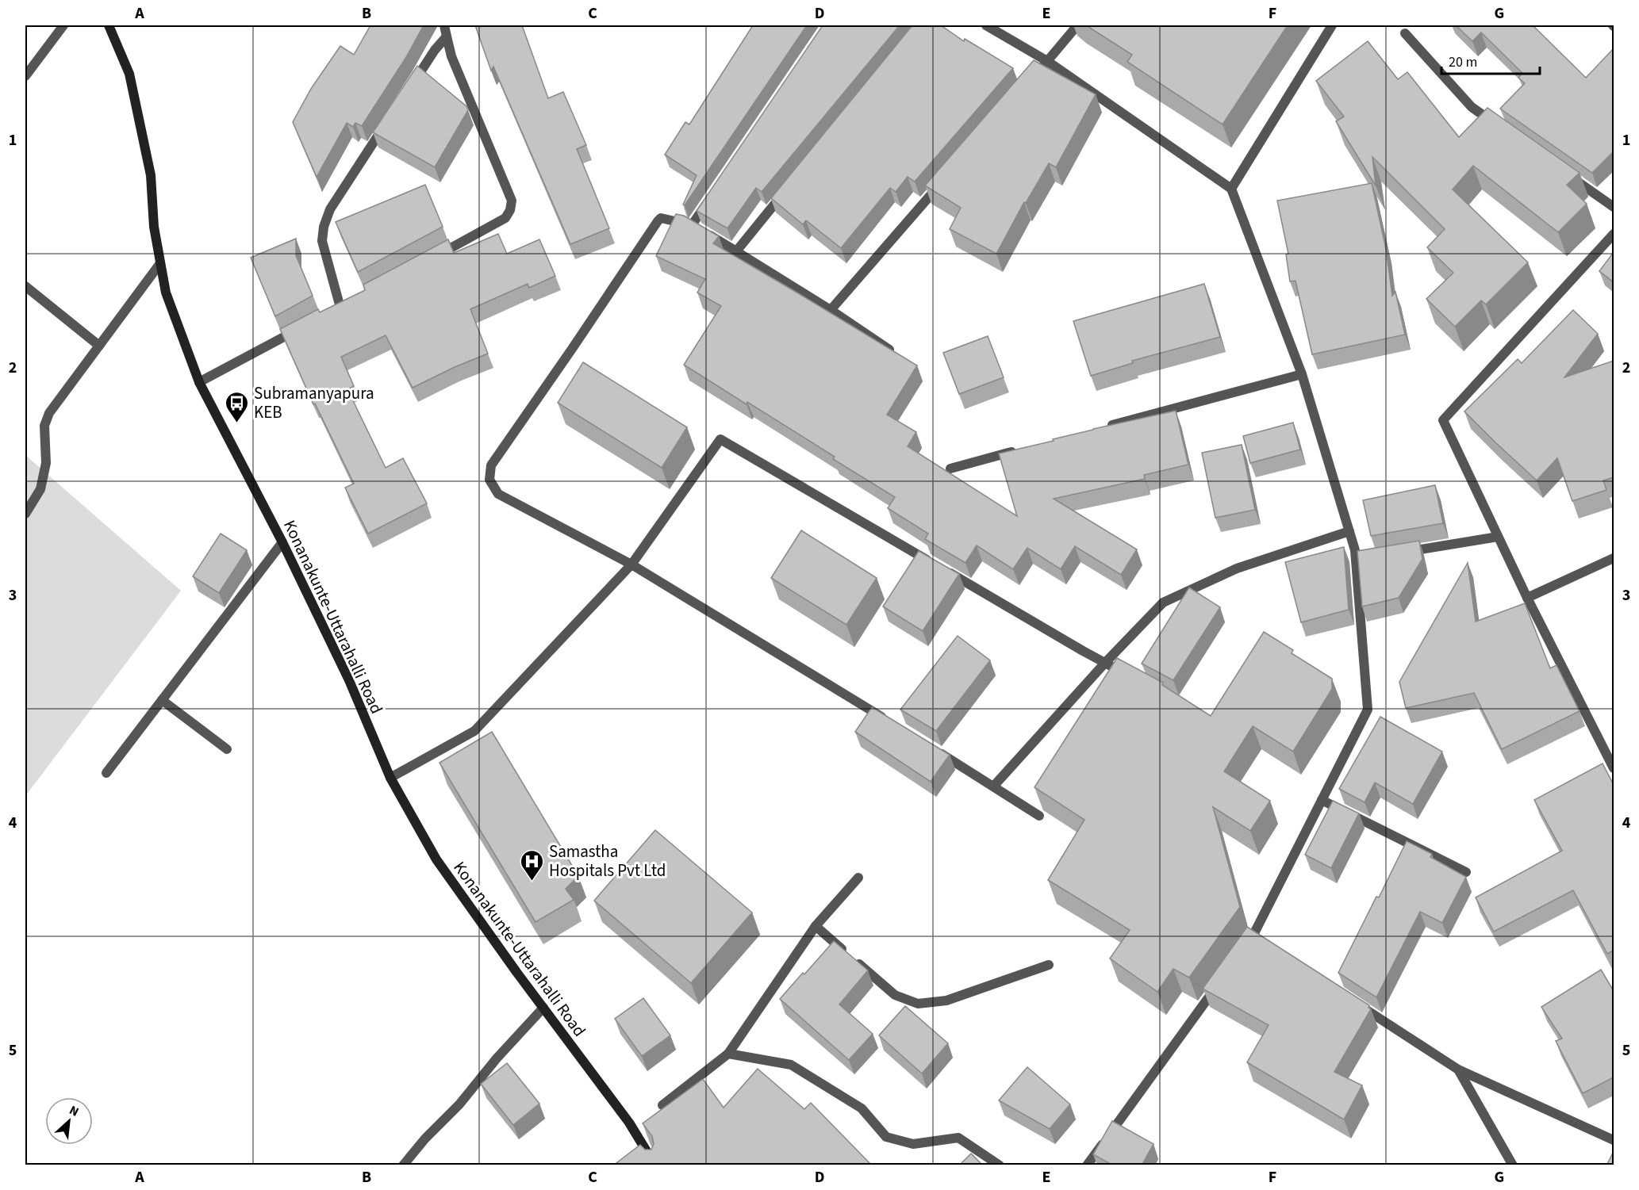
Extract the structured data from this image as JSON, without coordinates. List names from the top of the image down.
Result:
{
  "streets": {
    "main road": ["Konanakunte-Uttarahalli Road"]
  },
  "places": {
    "bus stop": ["Subramanyapura KEB"],
    "hospital": ["Samastha Hospitals Pvt Ltd"]
  },
  "scale_bar": "20 m",
  "north": "top right",
  "grid": {
    "columns": [
      "A",
      "B",
      "C",
      "D",
      "E",
      "F",
      "G"
    ],
    "rows": [
      "1",
      "2",
      "3",
      "4",
      "5"
    ]
  }
}
